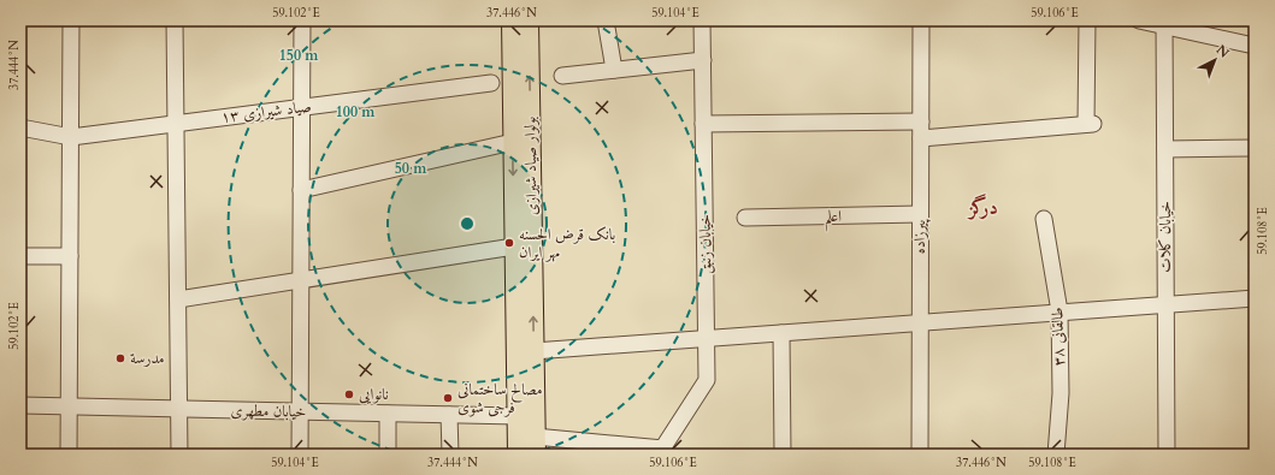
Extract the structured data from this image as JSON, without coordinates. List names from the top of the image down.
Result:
{
  "streets": {
    "main road": ["بولوار صیاد شیرازی"],
    "street": [
      "صیاد شیرازی ۱۳",
      "اعلم",
      "پیرزاده",
      "خیابان کلات",
      "خیابان زنبق",
      "طالقانی ۳۸",
      "خیابان مطهری"
    ]
  },
  "crossings": [
    ["بولوار صیاد شیرازی", "خیابان مطهری"],
    ["اعلم", "پیرزاده"]
  ],
  "districts": ["درگز"],
  "places": [
    "بانک قرض الحسنه مهر ایران",
    "مدرسة",
    "نانوایی",
    "مصالح ساختمانی فرجی شوی"
  ],
  "north": "top right",
  "coordinates": [
    "59.102°E",
    "37.446°N",
    "59.104°E",
    "59.106°E",
    "37.444°N",
    "59.108°E"
  ],
  "rings": ["150 m", "100 m", "50 m"]
}
